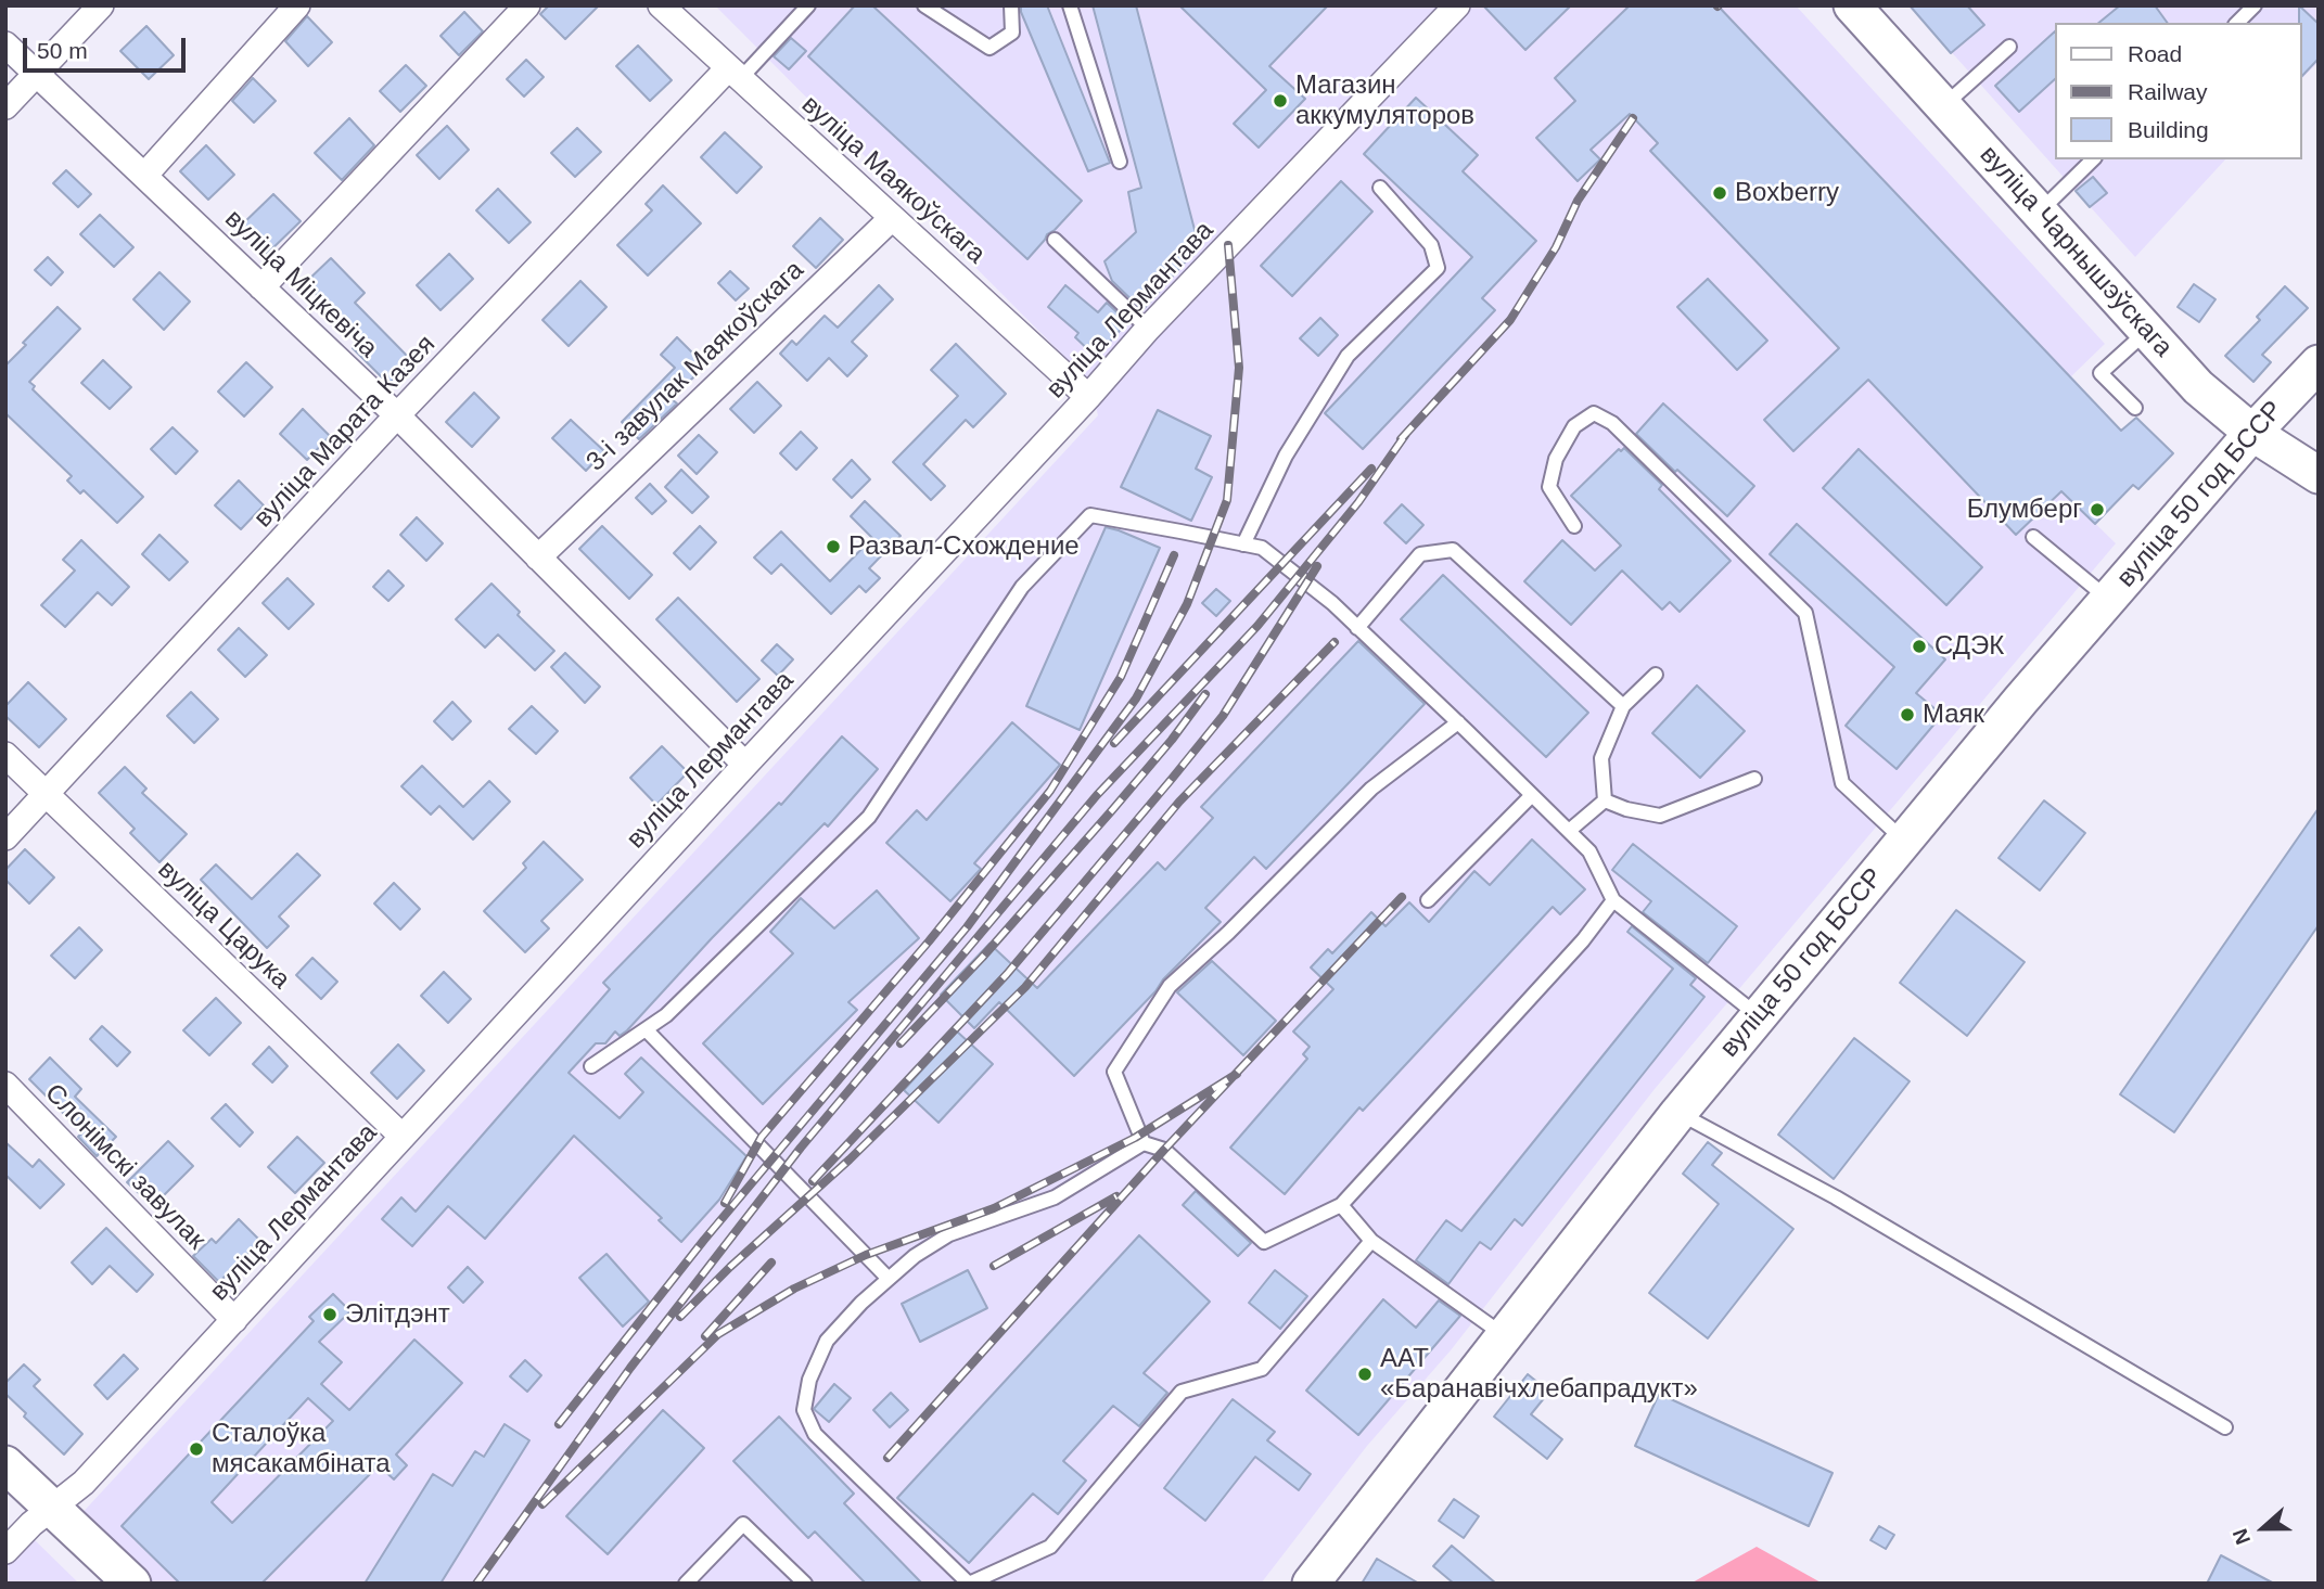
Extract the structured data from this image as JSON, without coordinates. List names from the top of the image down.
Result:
{
  "streets": {
    "main road": ["вуліца Чарнышэўскага", "вуліца 50 год БССР"],
    "street": [
      "вуліца Маякоўскага",
      "вуліца Міцкевіча",
      "вуліца Лермантава",
      "3-і завулак Маякоўскага",
      "вуліца Марата Казея",
      "вуліца Царука",
      "Слонімскі завулак"
    ]
  },
  "crossings": [
    ["вуліца Маякоўскага", "вуліца Лермантава"],
    ["вуліца Маякоўскага", "3-і завулак Маякоўскага"],
    ["вуліца Маякоўскага", "вуліца Марата Казея"],
    ["вуліца Чарнышэўскага", "вуліца 50 год БССР"],
    ["вуліца Міцкевіча", "вуліца Лермантава"],
    ["вуліца Міцкевіча", "3-і завулак Маякоўскага"],
    ["вуліца Міцкевіча", "вуліца Марата Казея"],
    ["вуліца Лермантава", "вуліца Царука"],
    ["вуліца Лермантава", "Слонімскі завулак"],
    ["вуліца Марата Казея", "вуліца Царука"]
  ],
  "places": [
    "Магазин аккумуляторов",
    "Boxberry",
    "Блумберг",
    "Развал-Схождение",
    "СДЭК",
    "Маяк",
    "Элітдэнт",
    "ААТ «Баранавічхлебапрадукт»",
    "Сталоўка мясакамбіната"
  ],
  "legend": ["Road", "Railway", "Building"],
  "scale_bar": "50 m",
  "north": "left"
}
